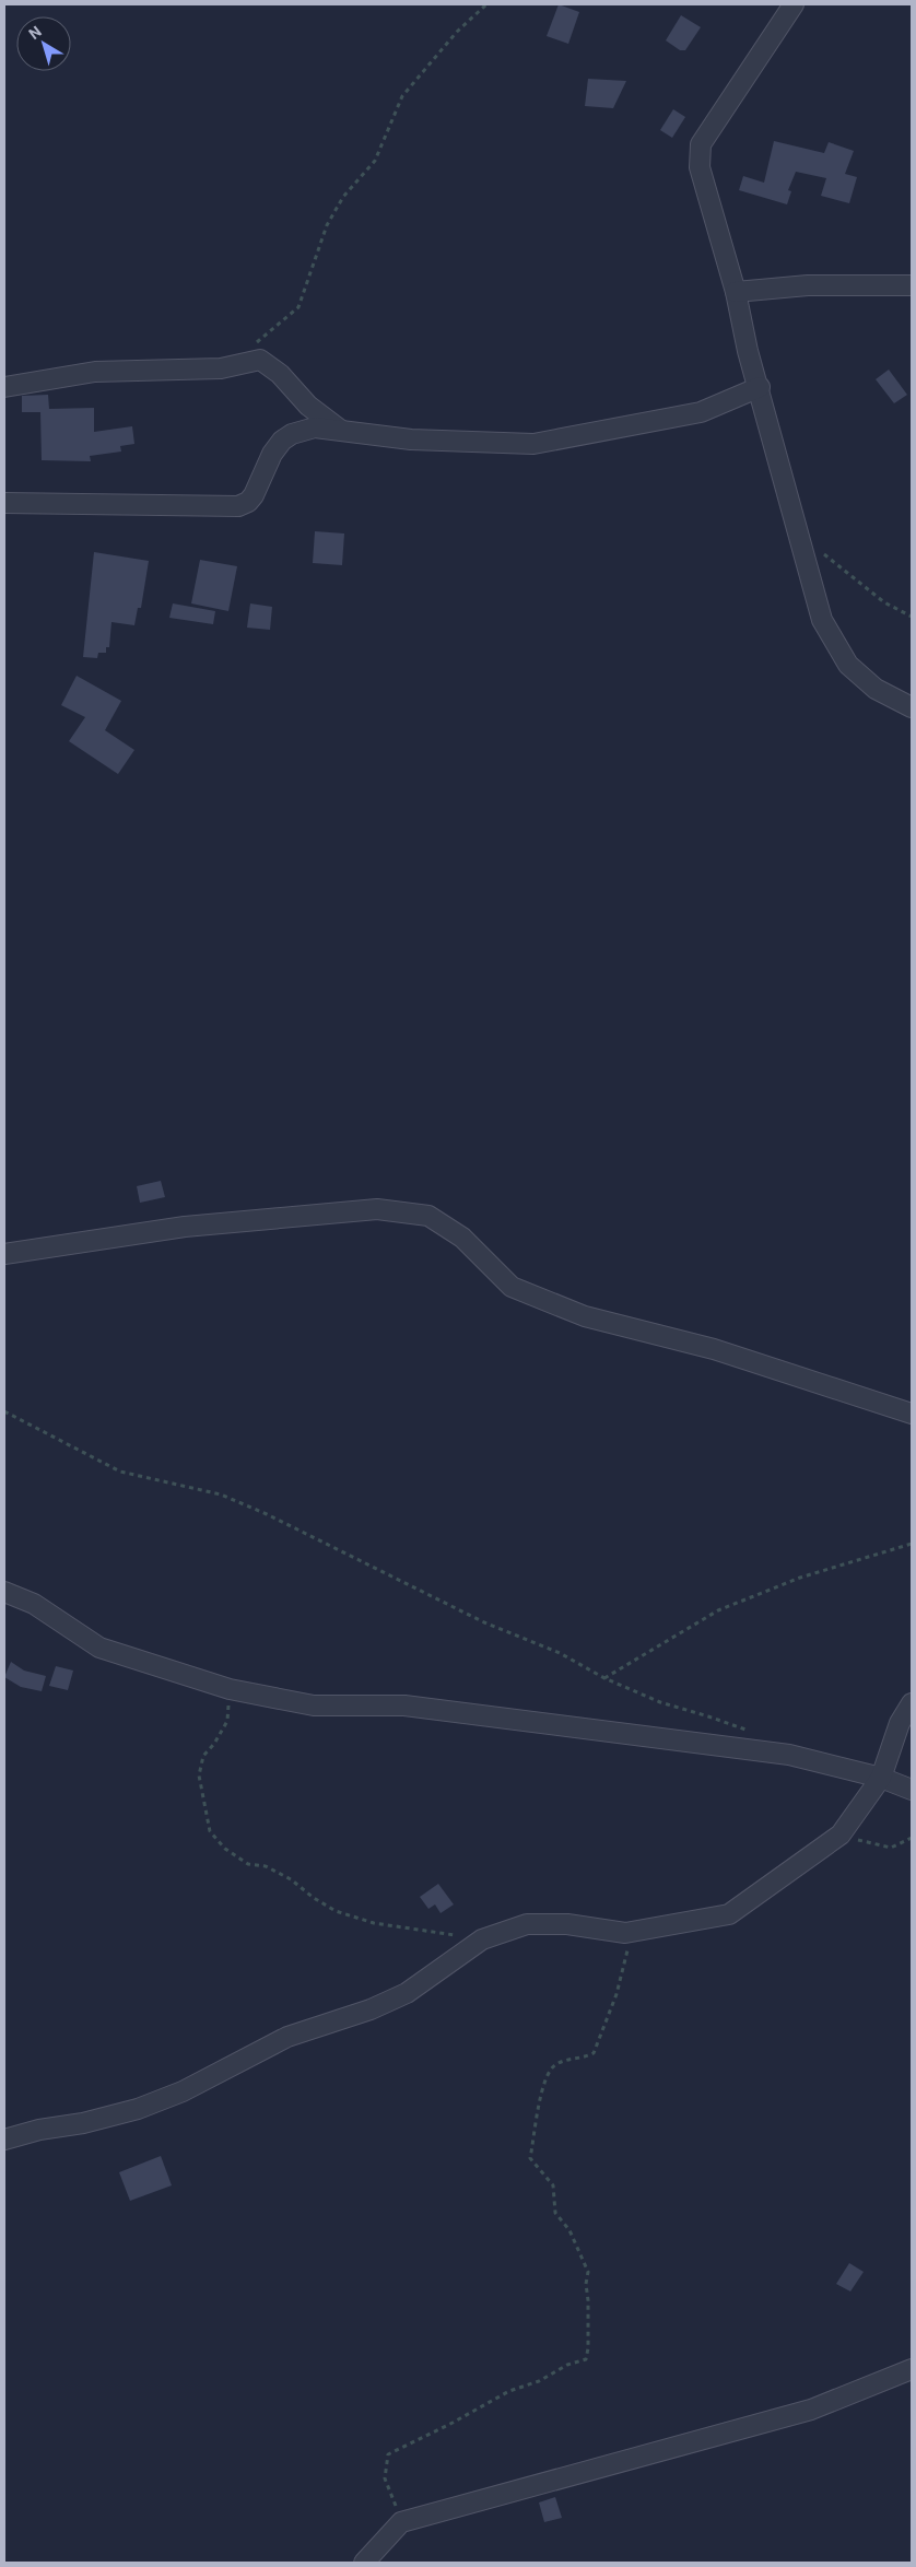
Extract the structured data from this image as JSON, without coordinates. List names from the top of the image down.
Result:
{
  "north": "top left"
}
